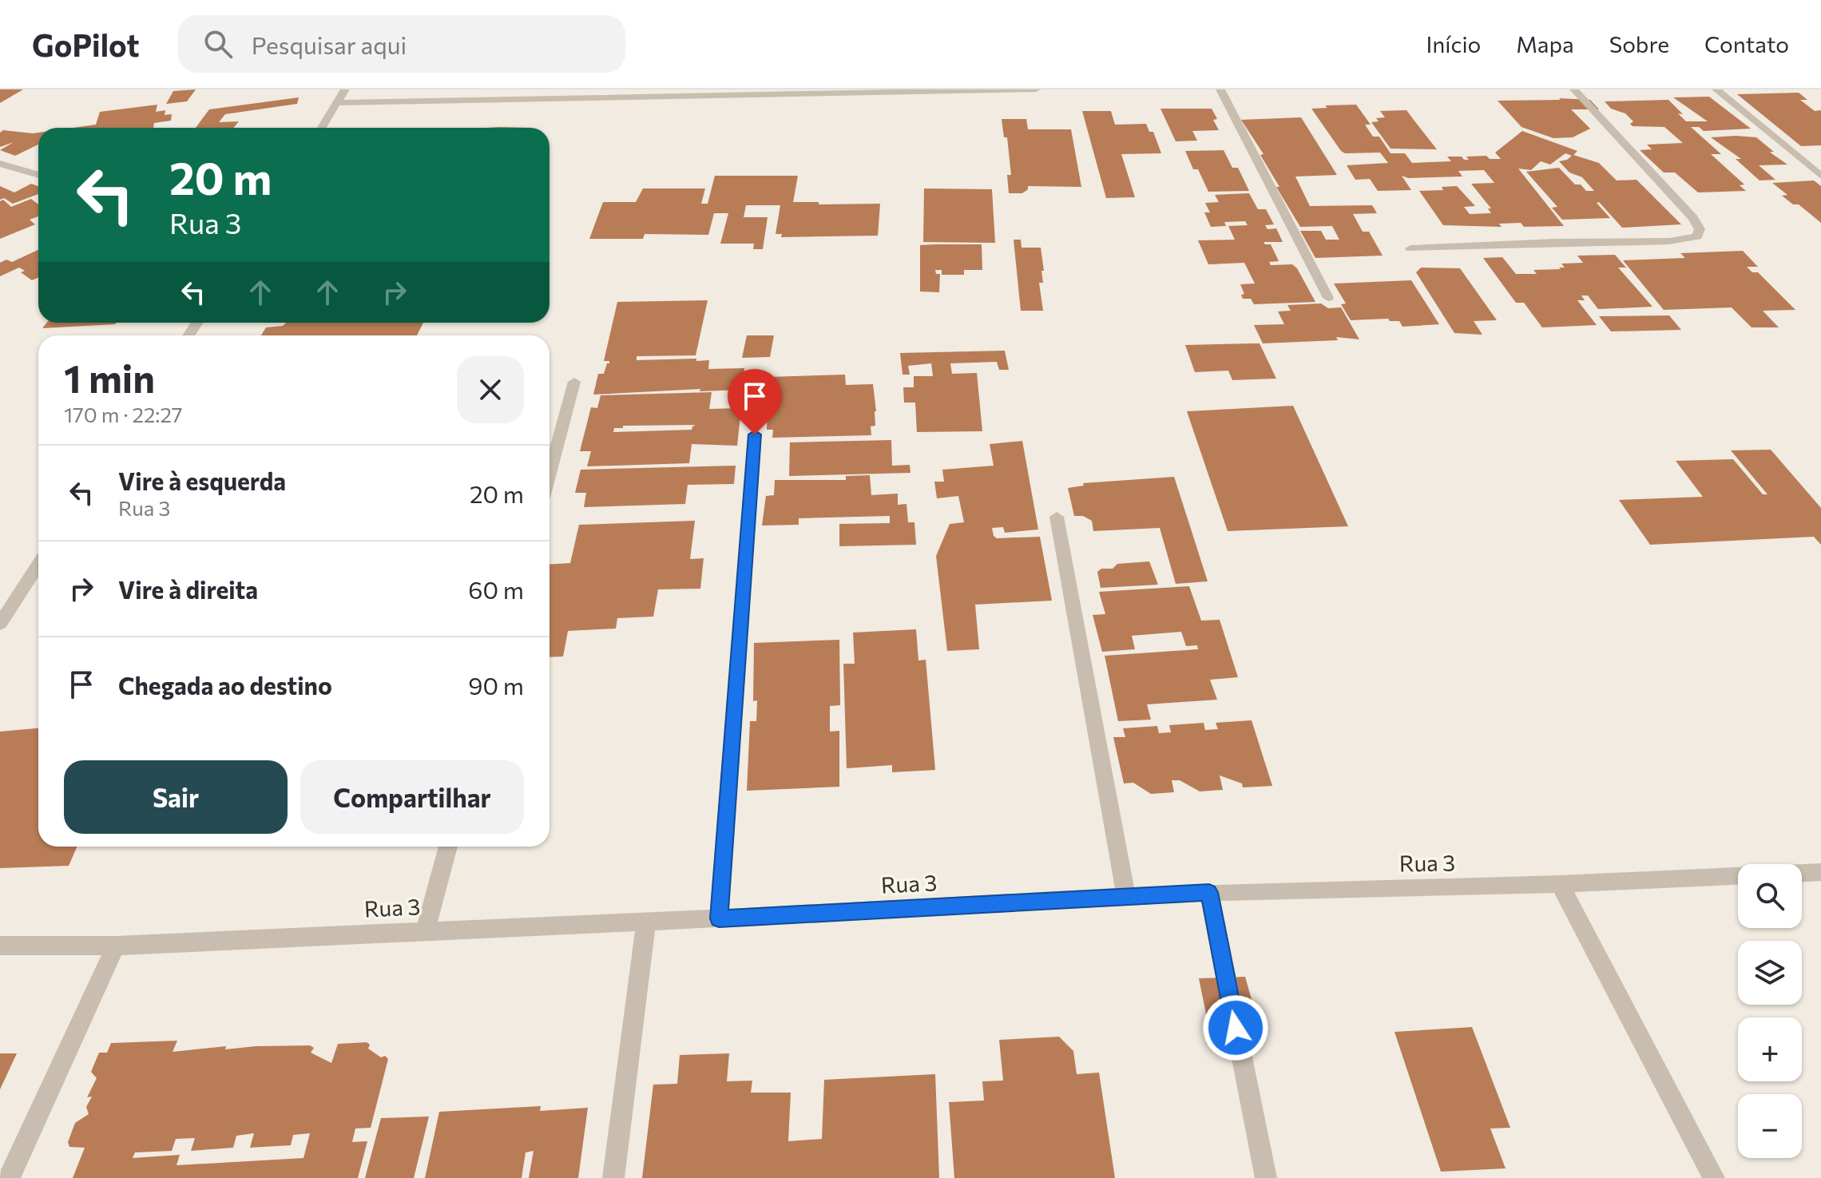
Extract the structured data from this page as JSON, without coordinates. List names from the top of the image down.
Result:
{
  "streets": {
    "street": ["Rua 3"]
  },
  "page": {
    "header": "GoPilot",
    "search": "Pesquisar aqui",
    "nav": [
      "Início",
      "Mapa",
      "Sobre",
      "Contato"
    ],
    "turn": ["20 m", "Rua 3"],
    "heading": ["1 min", "170 m · 22:27"],
    "list": [
      {
        "name": "Vire à esquerda",
        "note": "Rua 3",
        "value": "20 m"
      },
      {
        "name": "Vire à direita",
        "value": "60 m"
      },
      {
        "name": "Chegada ao destino",
        "value": "90 m"
      }
    ],
    "buttons": ["Sair", "Compartilhar"],
    "map_buttons": ["+", "−"]
  }
}
